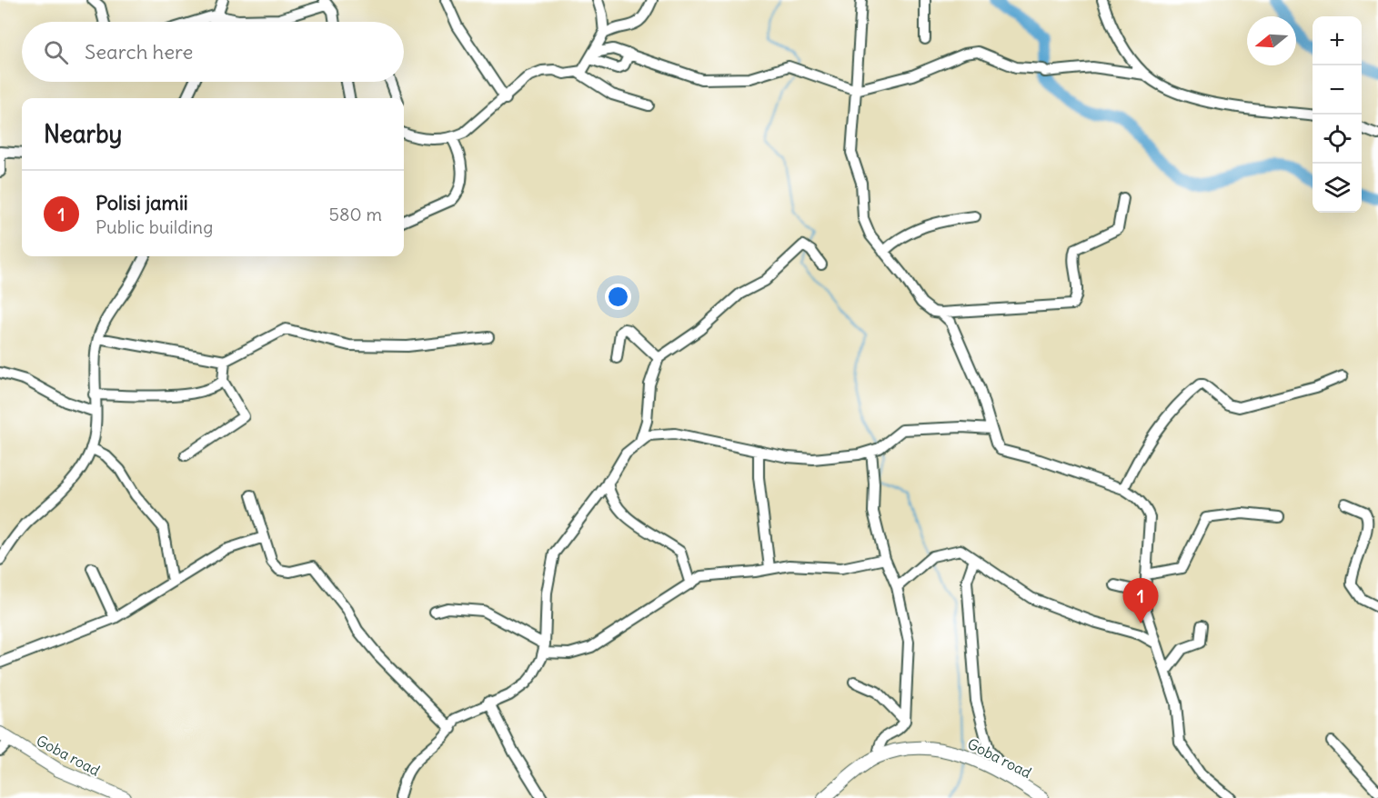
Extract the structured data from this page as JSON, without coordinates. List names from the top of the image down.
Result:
{
  "streets": {
    "main road": ["Goba road"]
  },
  "north": "left",
  "page": {
    "map_buttons": ["+", "−"],
    "search": "Search here",
    "heading": "Nearby",
    "list": [
      {
        "mark": "1",
        "name": "Polisi jamii",
        "note": "Public building",
        "value": "580 m"
      }
    ],
    "pins": "1"
  }
}
